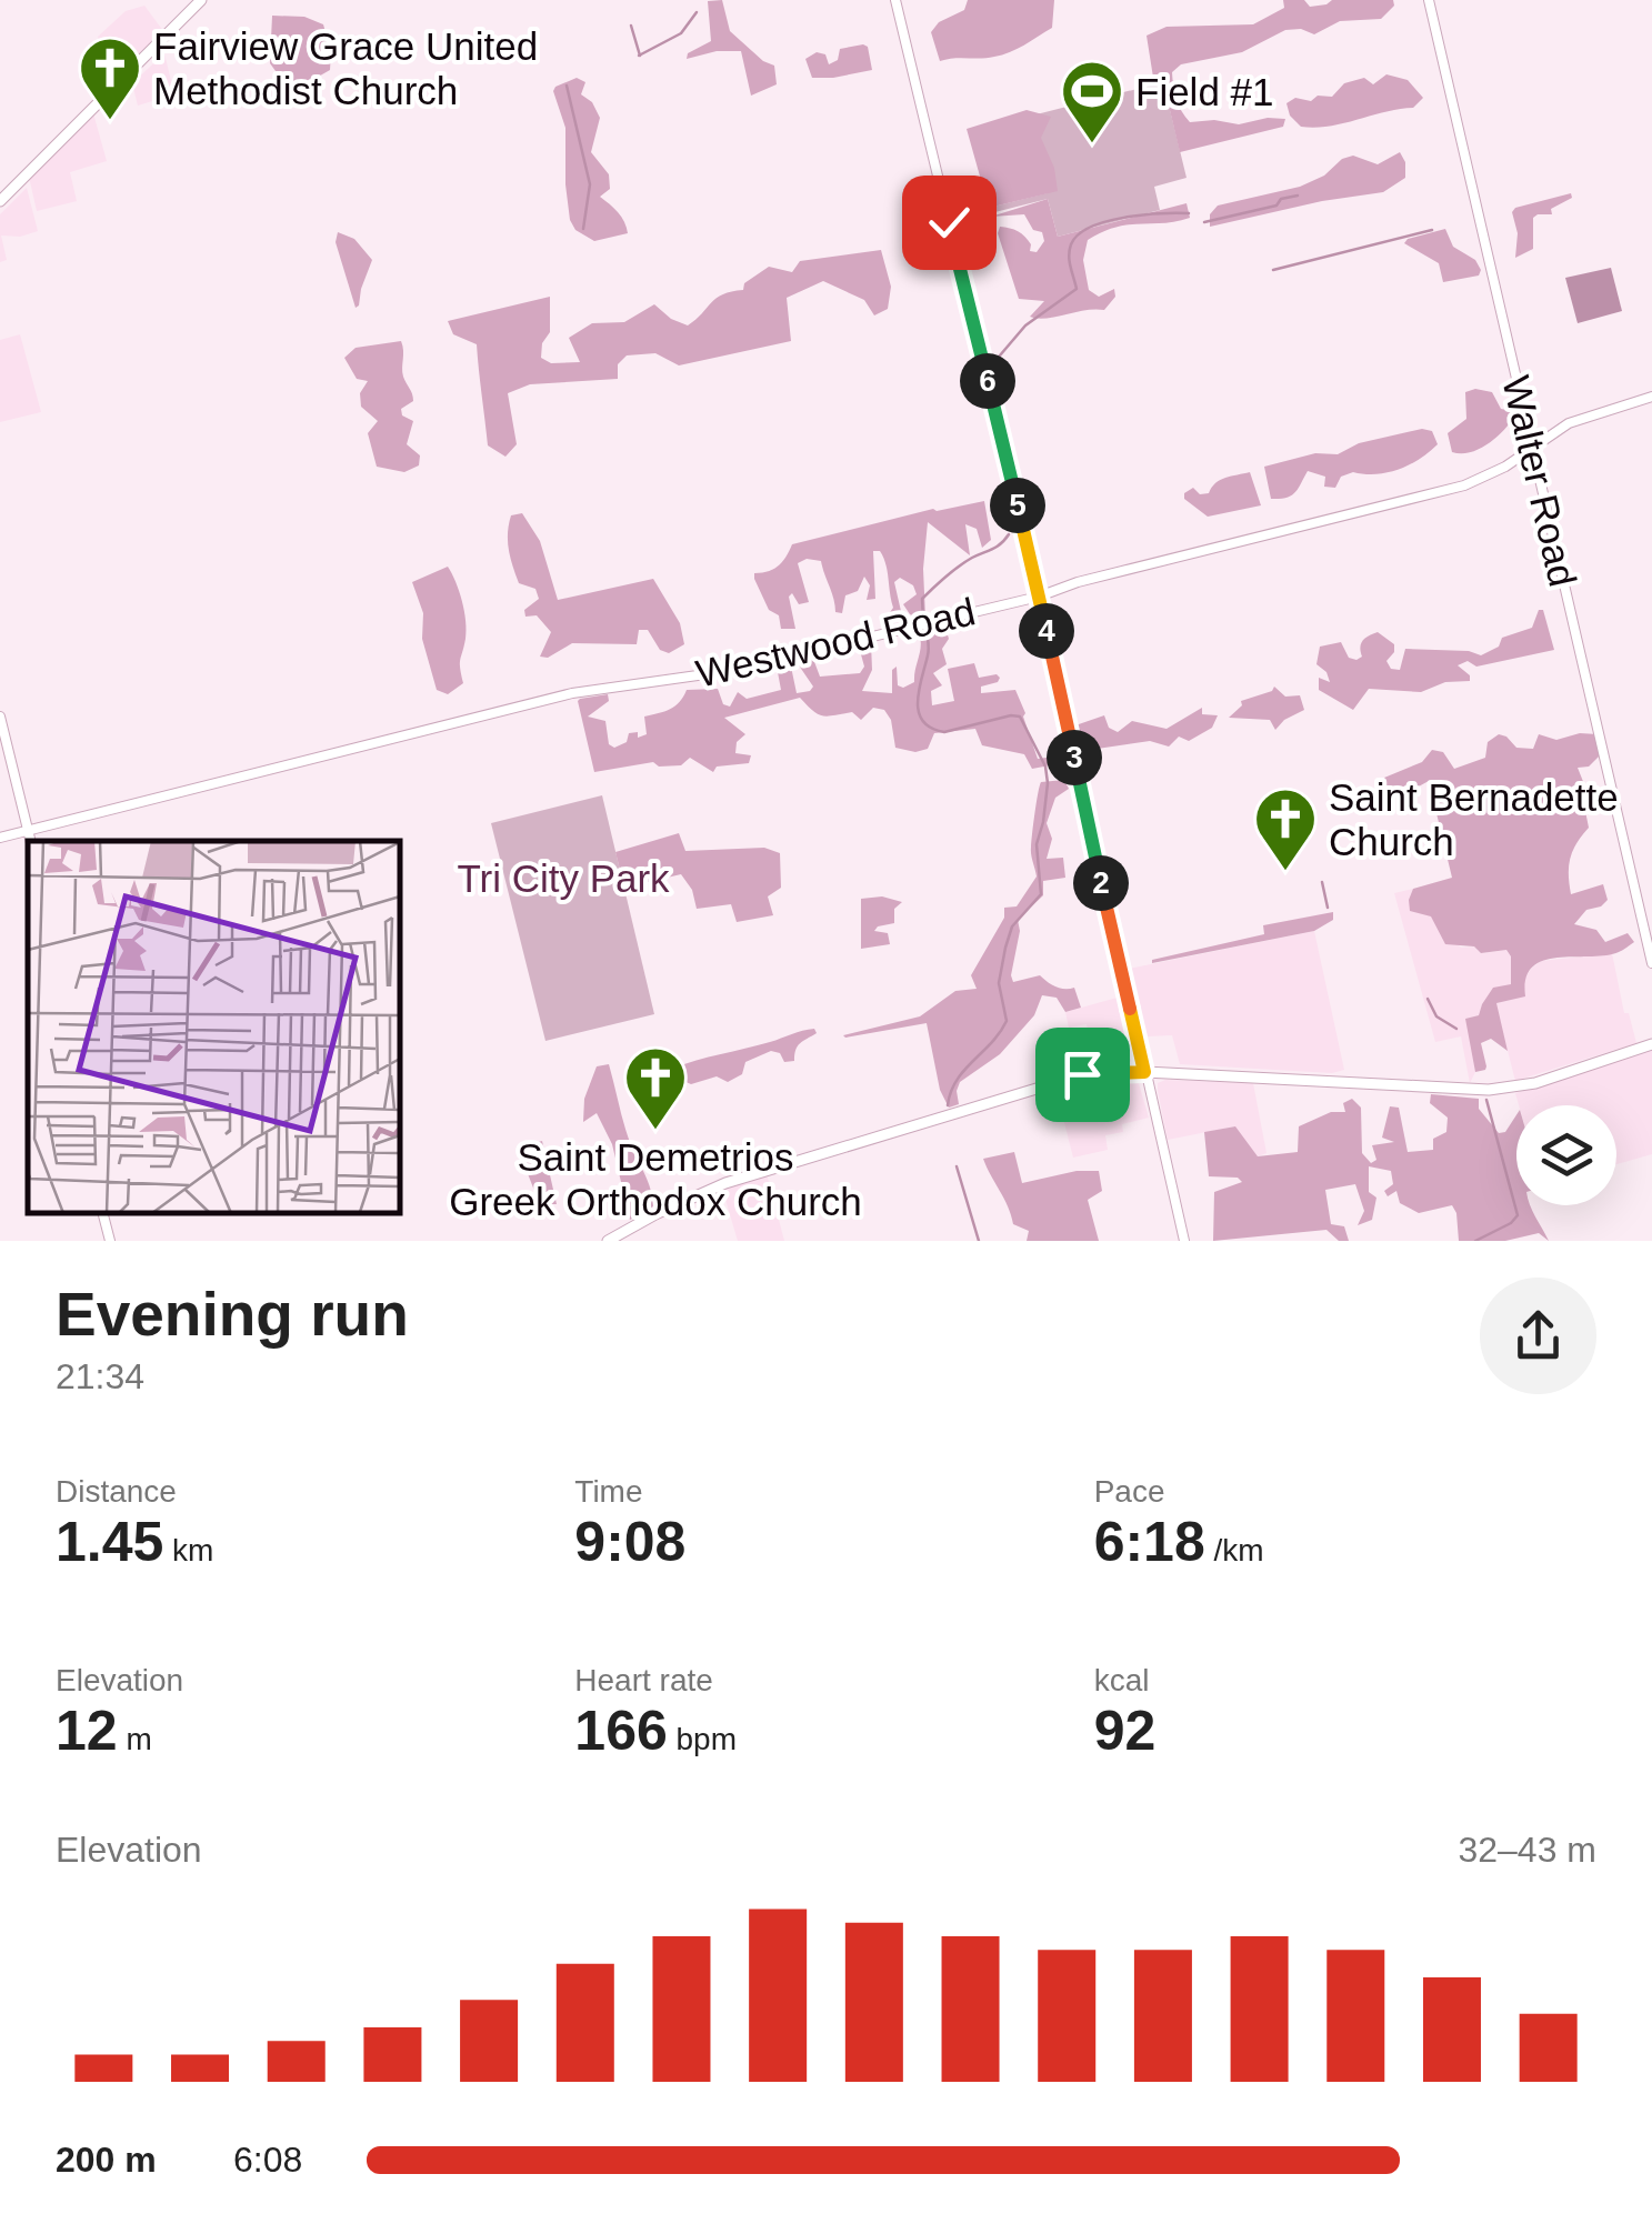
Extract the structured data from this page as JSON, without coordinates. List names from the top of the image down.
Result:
{
  "streets": {
    "street": ["Walter Road", "Westwood Road"]
  },
  "crossings": [
    ["Walter Road", "Westwood Road"]
  ],
  "parks": ["Tri City Park"],
  "places": {
    "church": ["Fairview Grace United Methodist Church", "Saint Bernadette Church", "Saint Demetrios Greek Orthodox Church"],
    "sports": ["Field #1"]
  },
  "page": {
    "pins": [
      "6",
      "5",
      "4",
      "3",
      "2"
    ],
    "heading": ["Evening run", "21:34"],
    "stats": [
      ["Distance", "1.45 km"],
      ["Time", "9:08"],
      ["Pace", "6:18 /km"],
      ["Elevation", "12 m"],
      ["Heart rate", "166 bpm"],
      ["kcal", "92"]
    ],
    "chart": ["Elevation", "32–43 m"],
    "list": [
      {
        "name": "200 m",
        "note": "6:08"
      }
    ]
  }
}
